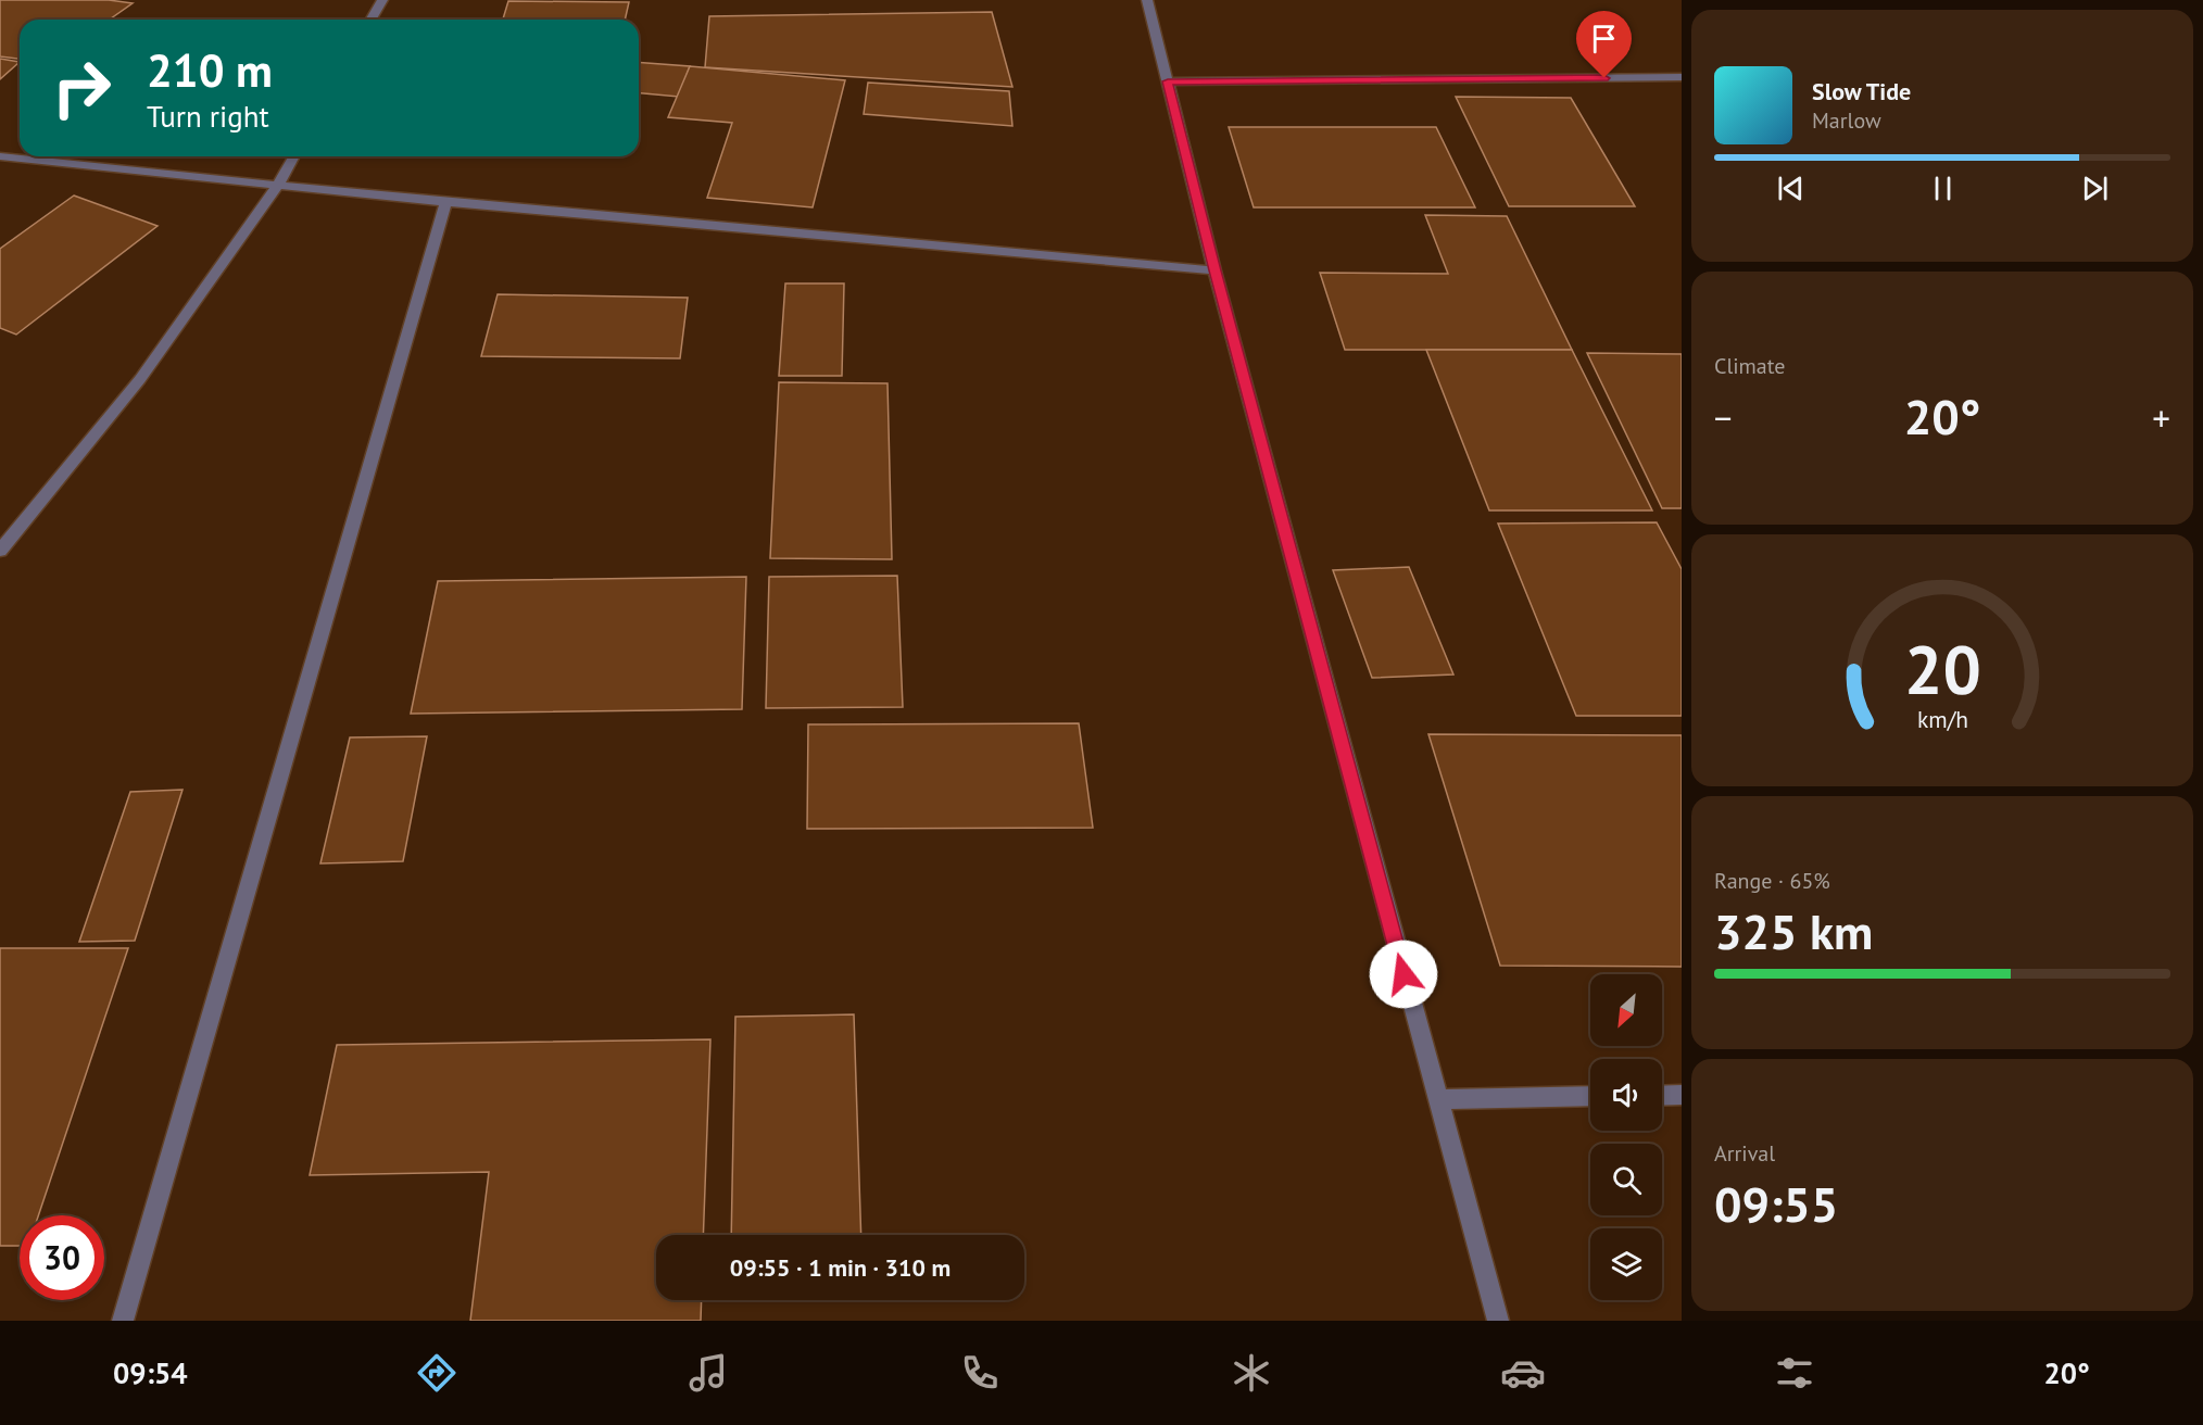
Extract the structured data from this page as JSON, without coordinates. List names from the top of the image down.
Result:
{
  "north": "bottom left",
  "page": {
    "turn": ["210 m", "Turn right"],
    "song": ["Slow Tide", "Marlow"],
    "tile": [
      "Climate",
      ["Range · 65%", "325 km"],
      ["Arrival", "09:55"]
    ],
    "heat": ["−", "20°", "+"],
    "limit": "30",
    "trip": "09:55 · 1 min · 310 m",
    "tabs": ["09:54", "20°"],
    "gauge": ["20", "km/h"]
  }
}
